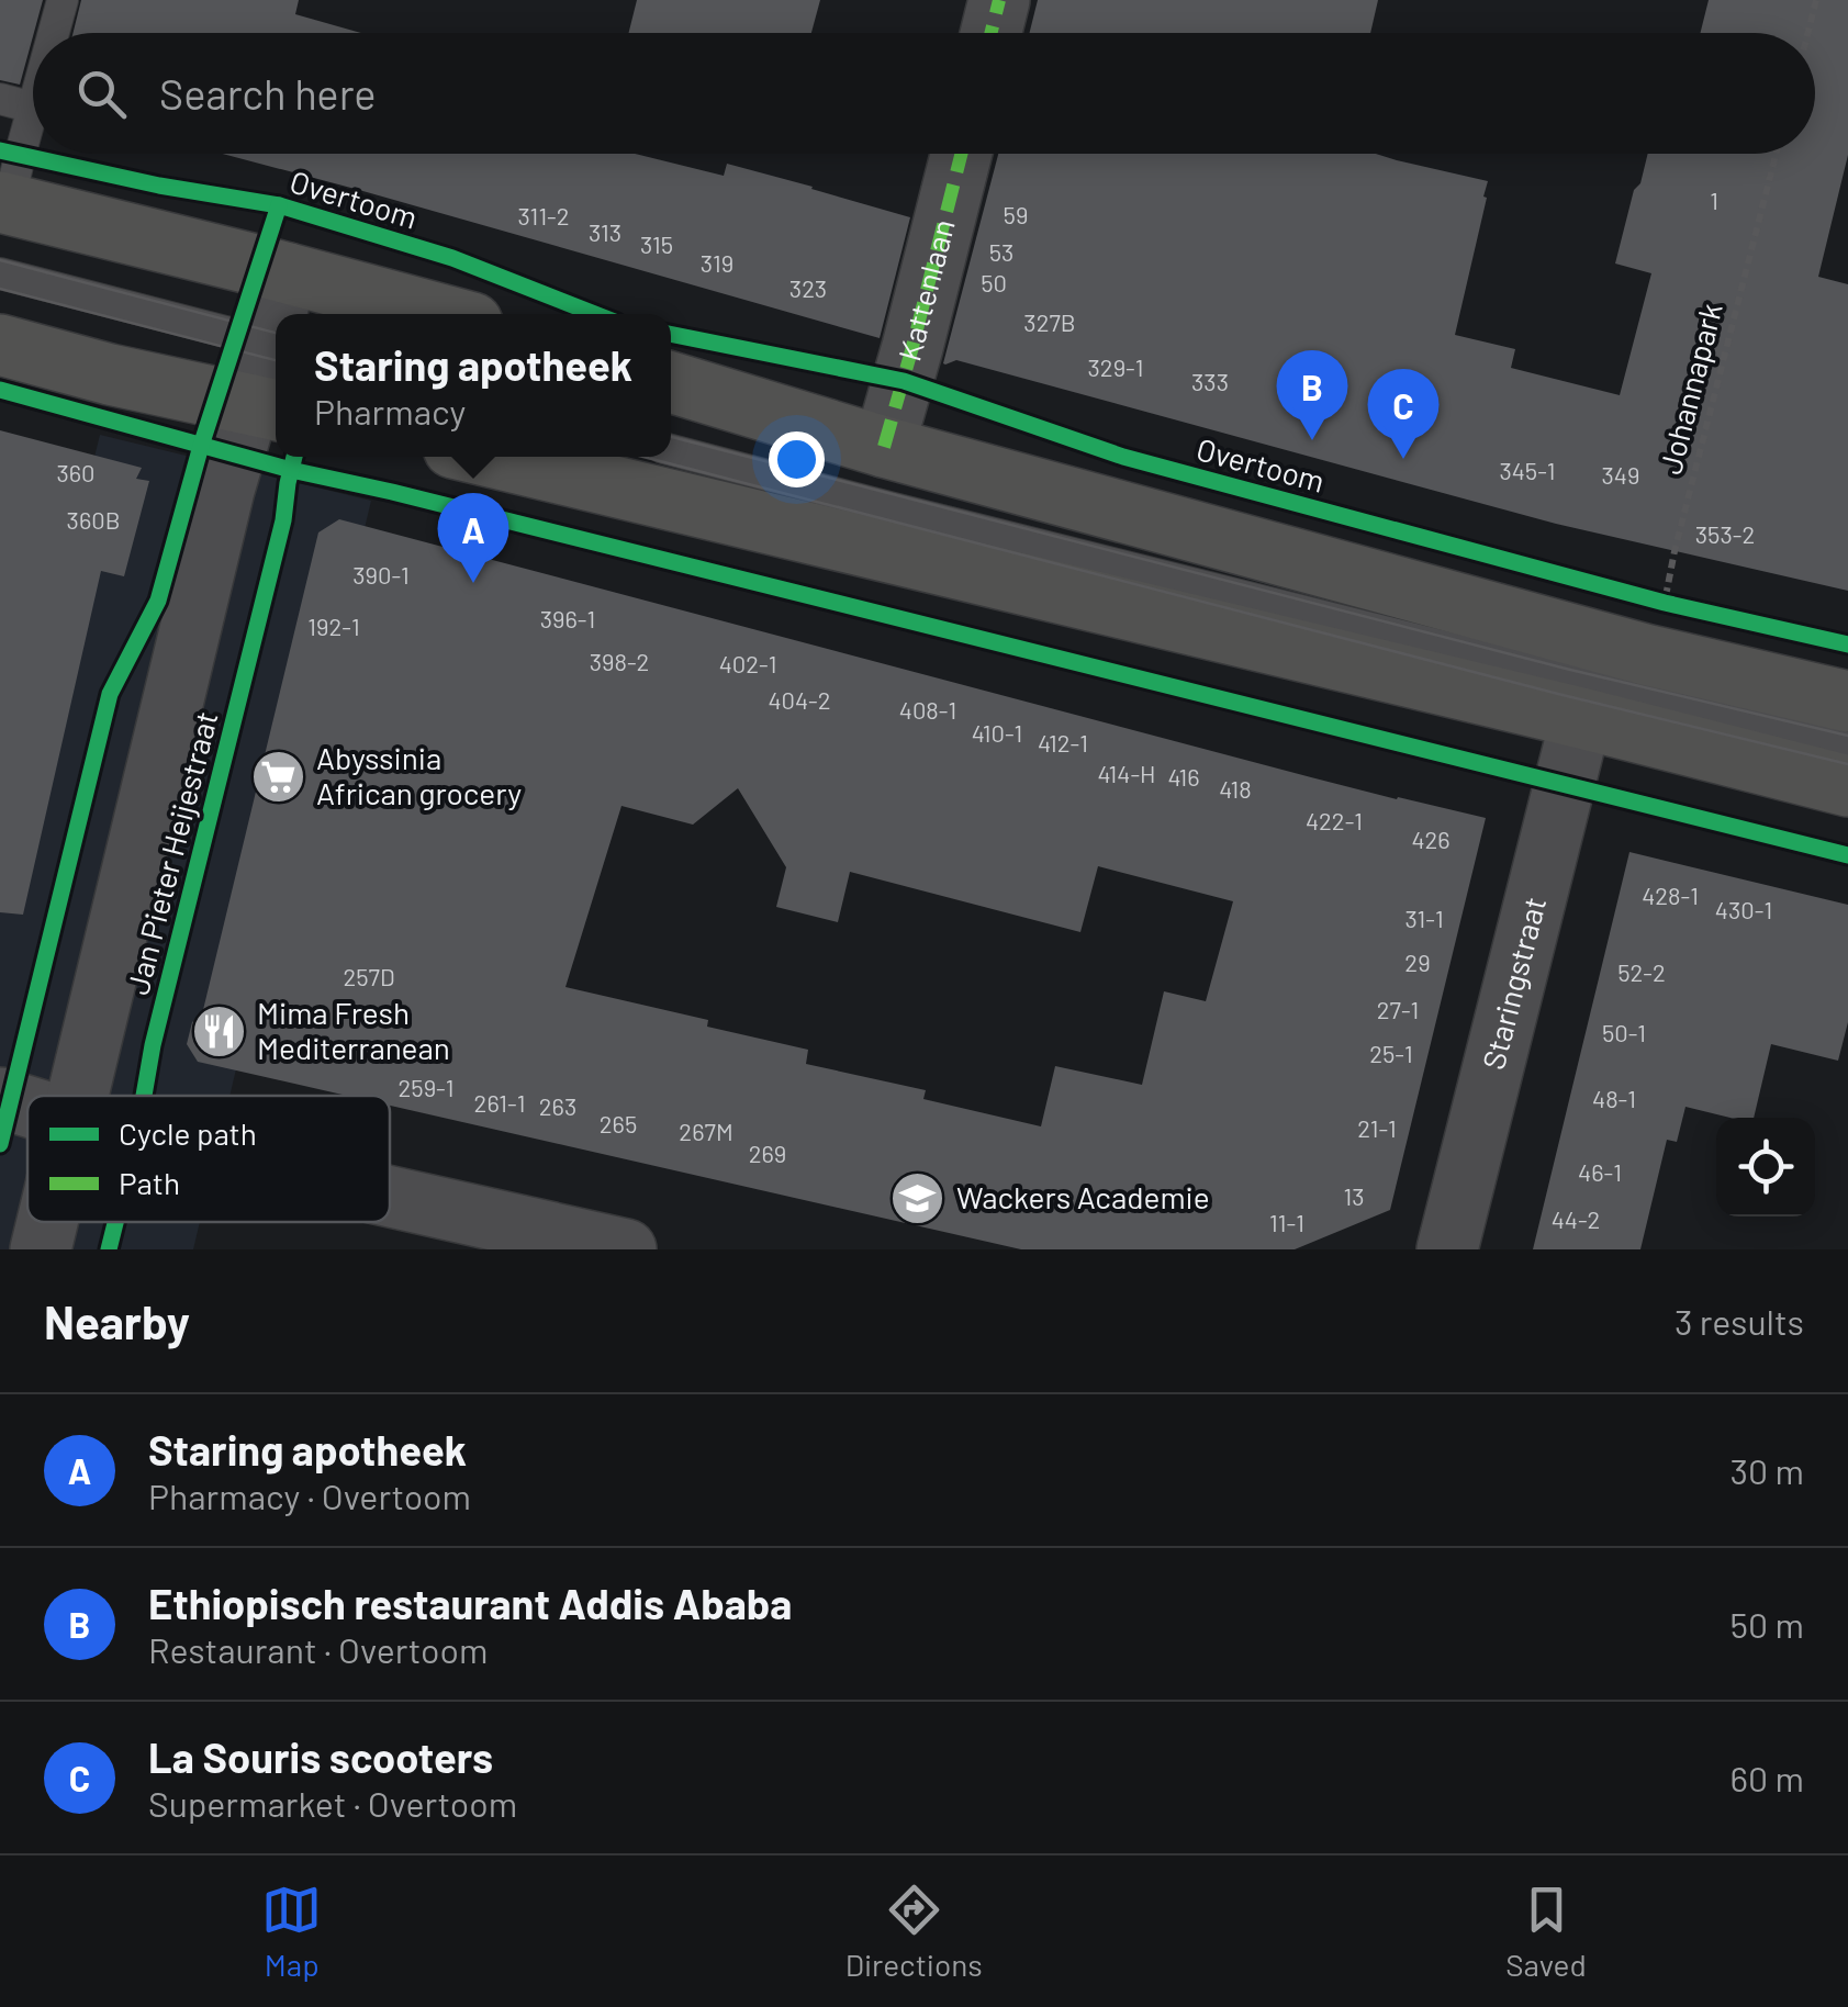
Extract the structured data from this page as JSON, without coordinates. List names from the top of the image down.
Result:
{
  "streets": {
    "street": ["Kattenlaan", "Jan Pieter Heijestraat", "Staringstraat"],
    "path": ["Johannapark"],
    "cycle path": ["Overtoom"]
  },
  "places": {
    "supermarket": ["Abyssinia African grocery"],
    "restaurant": ["Mima Fresh Mediterranean"],
    "school or university": ["Wackers Academie"]
  },
  "house_numbers": [
    "1",
    "59",
    "311-2",
    "313",
    "315",
    "53",
    "319",
    "50",
    "323",
    "327B",
    "329-1",
    "333",
    "345-1",
    "360",
    "349",
    "360B",
    "353-2",
    "390-1",
    "396-1",
    "192-1",
    "398-2",
    "402-1",
    "404-2",
    "408-1",
    "410-1",
    "412-1",
    "414-H",
    "416",
    "418",
    "422-1",
    "426",
    "428-1",
    "430-1",
    "31-1",
    "29",
    "52-2",
    "257D",
    "27-1",
    "50-1",
    "25-1",
    "259-1",
    "48-1",
    "261-1",
    "263",
    "265",
    "21-1",
    "267M",
    "269",
    "46-1",
    "13",
    "44-2",
    "11-1"
  ],
  "legend": ["Cycle path", "Path"],
  "page": {
    "search": "Search here",
    "popup": ["Staring apotheek", "Pharmacy"],
    "pins": ["B", "C", "A"],
    "heading": ["Nearby", "3 results"],
    "list": [
      {
        "mark": "A",
        "name": "Staring apotheek",
        "note": "Pharmacy · Overtoom",
        "value": "30 m"
      },
      {
        "mark": "B",
        "name": "Ethiopisch restaurant Addis Ababa",
        "note": "Restaurant · Overtoom",
        "value": "50 m"
      },
      {
        "mark": "C",
        "name": "La Souris scooters",
        "note": "Supermarket · Overtoom",
        "value": "60 m"
      }
    ],
    "nav": ["Map", "Directions", "Saved"]
  }
}
